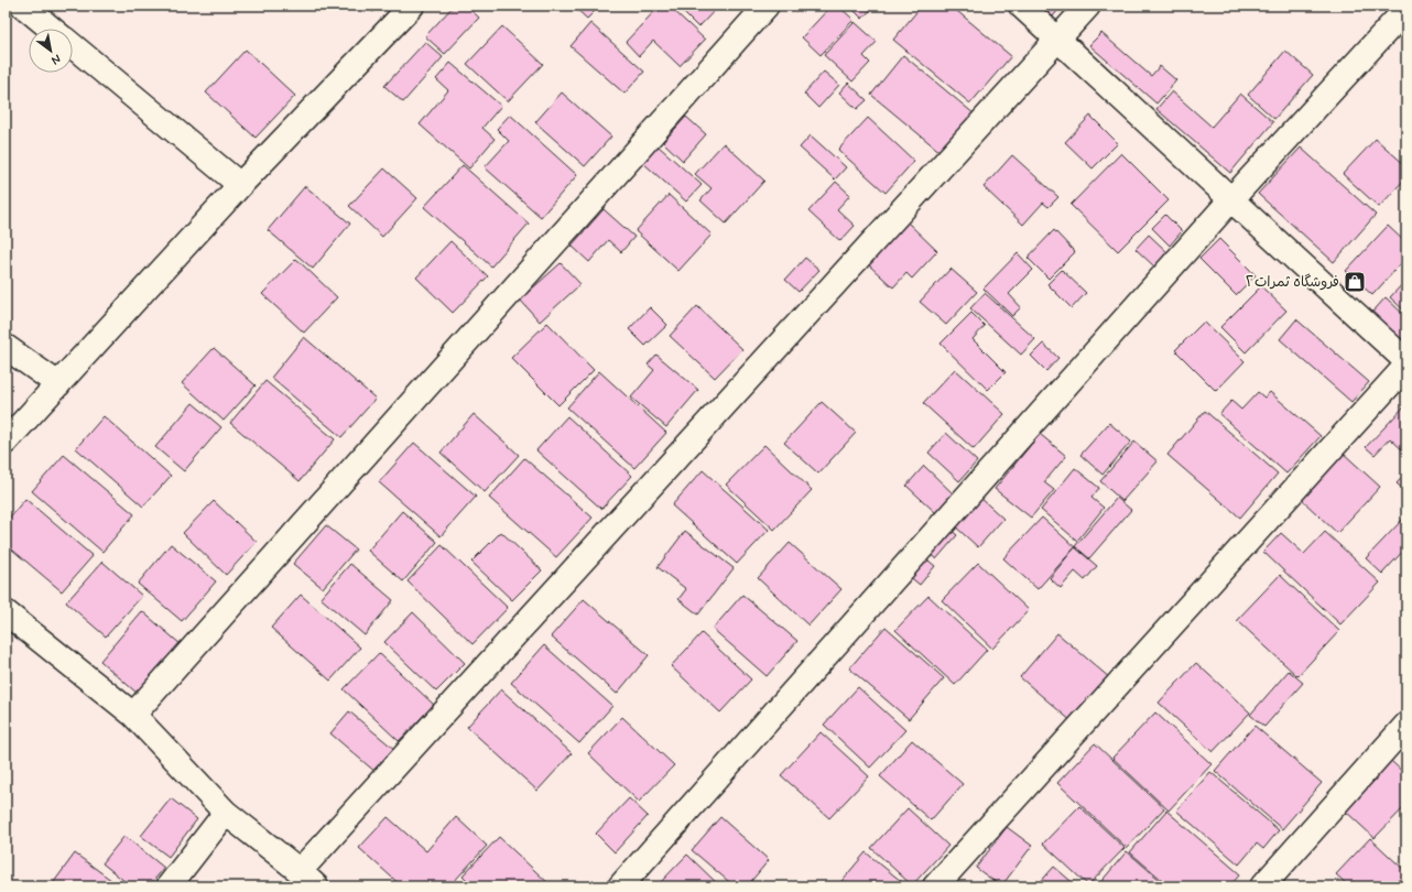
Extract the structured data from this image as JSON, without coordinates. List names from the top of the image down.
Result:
{
  "places": {
    "shop": ["فروشگاه ثمرات٢"]
  },
  "north": "bottom right"
}
